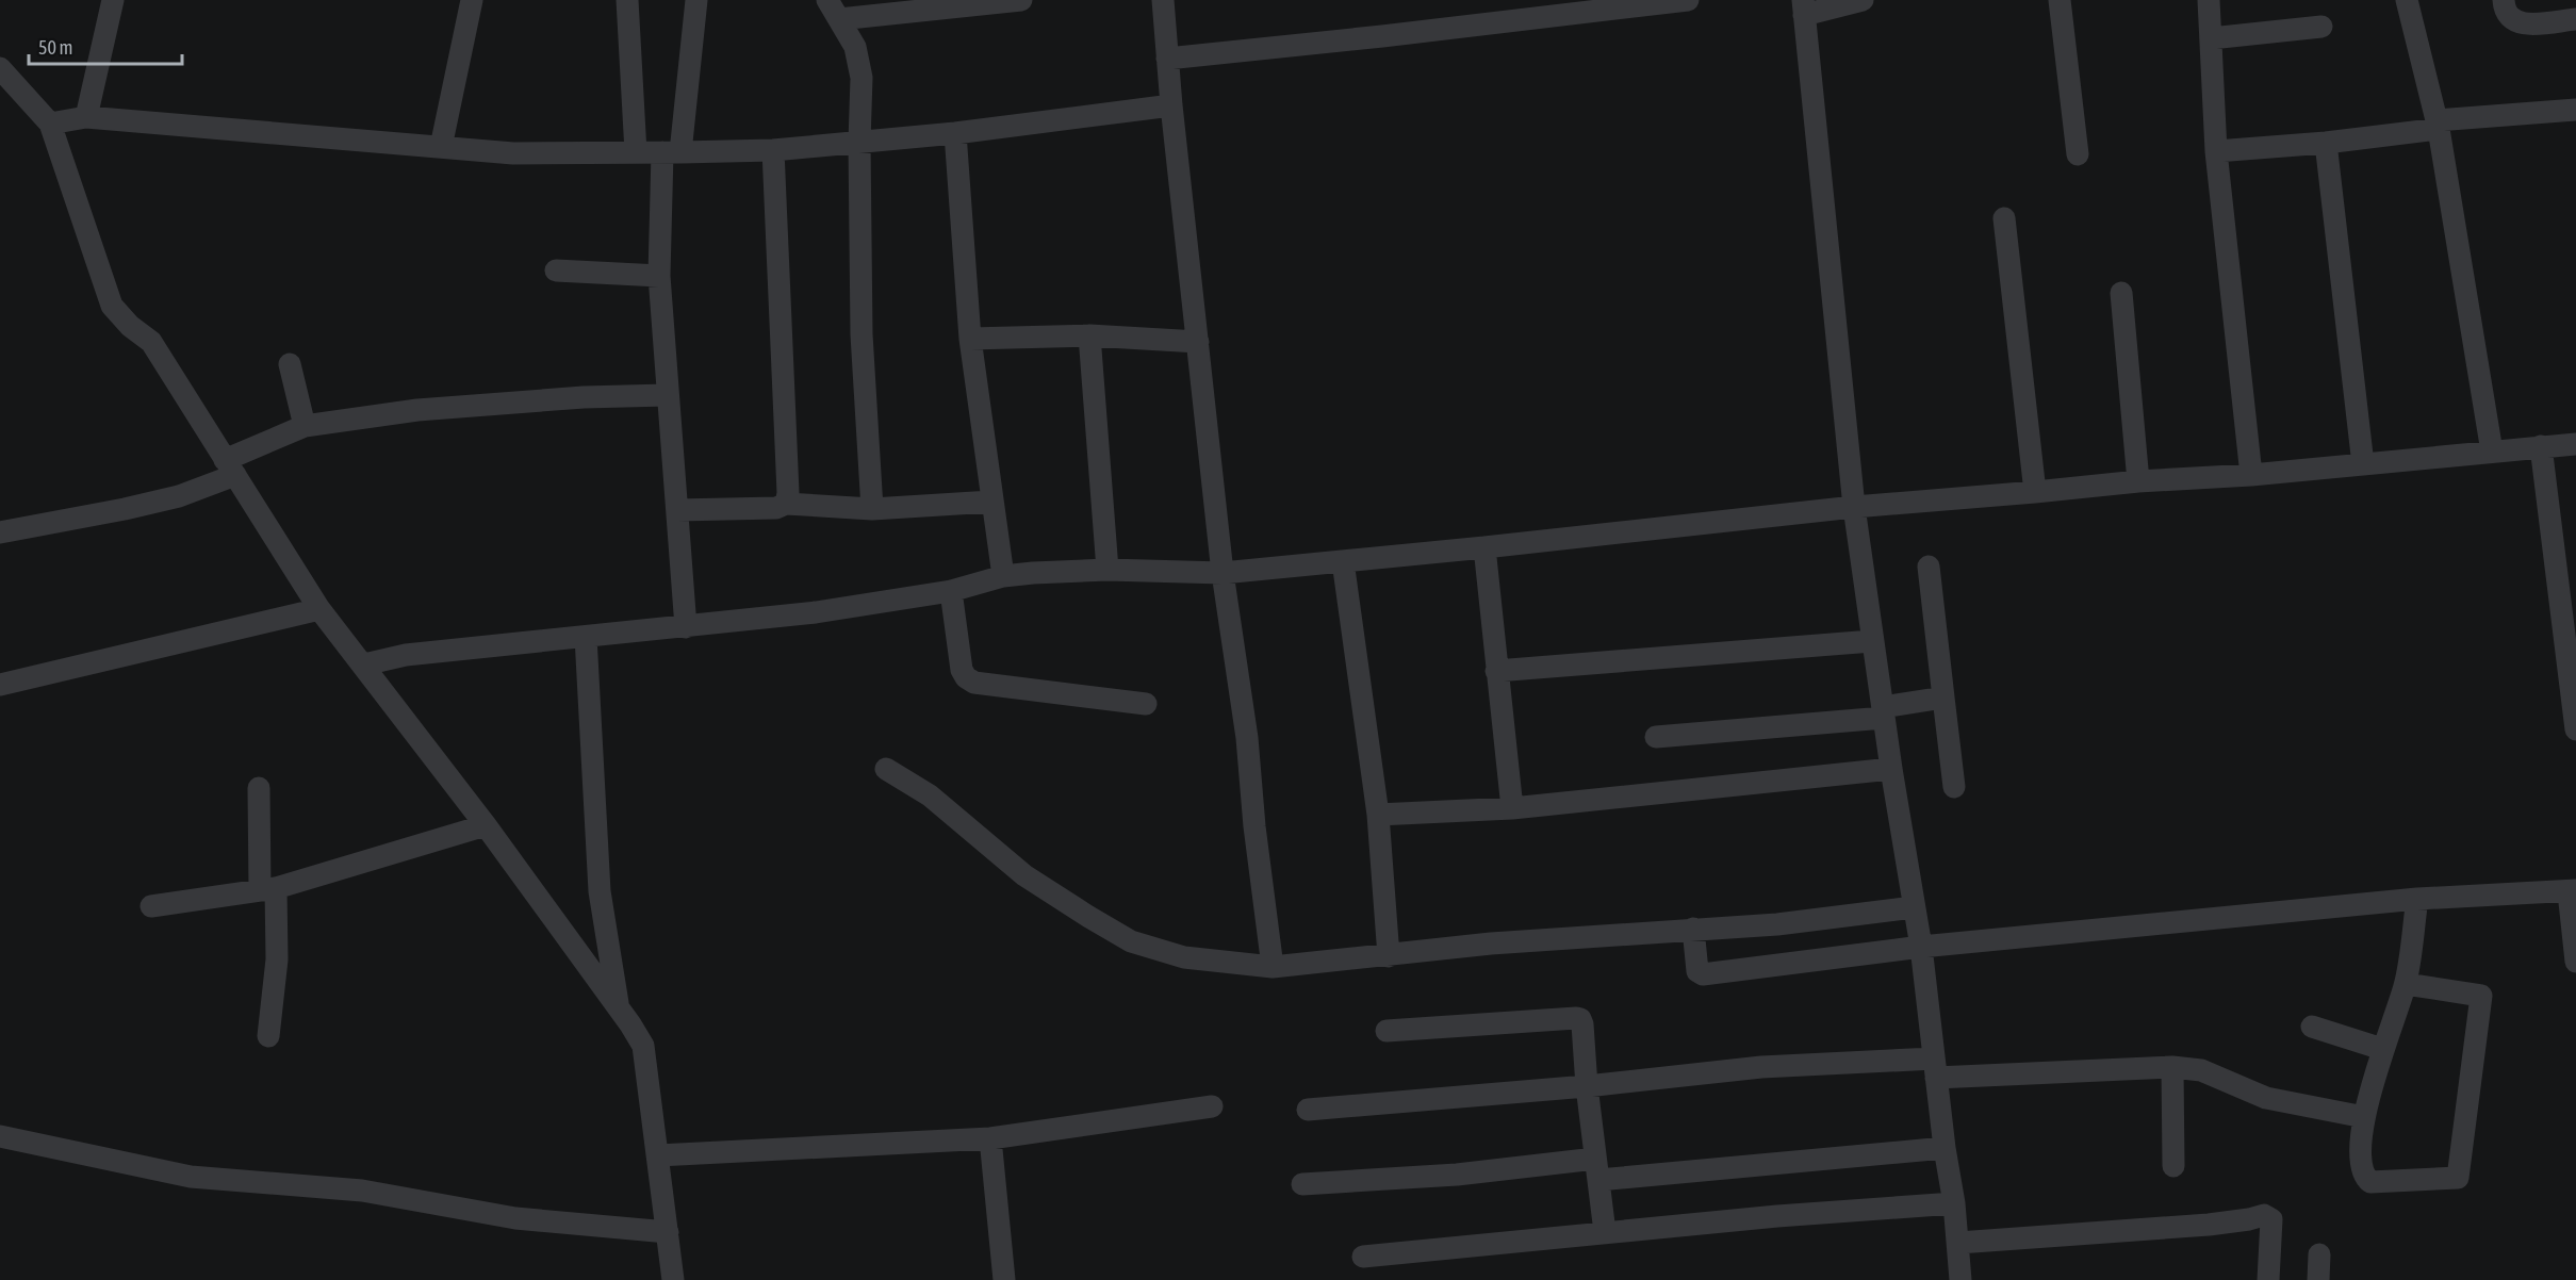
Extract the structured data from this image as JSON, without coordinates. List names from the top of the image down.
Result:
{
  "scale_bar": "50 m"
}
